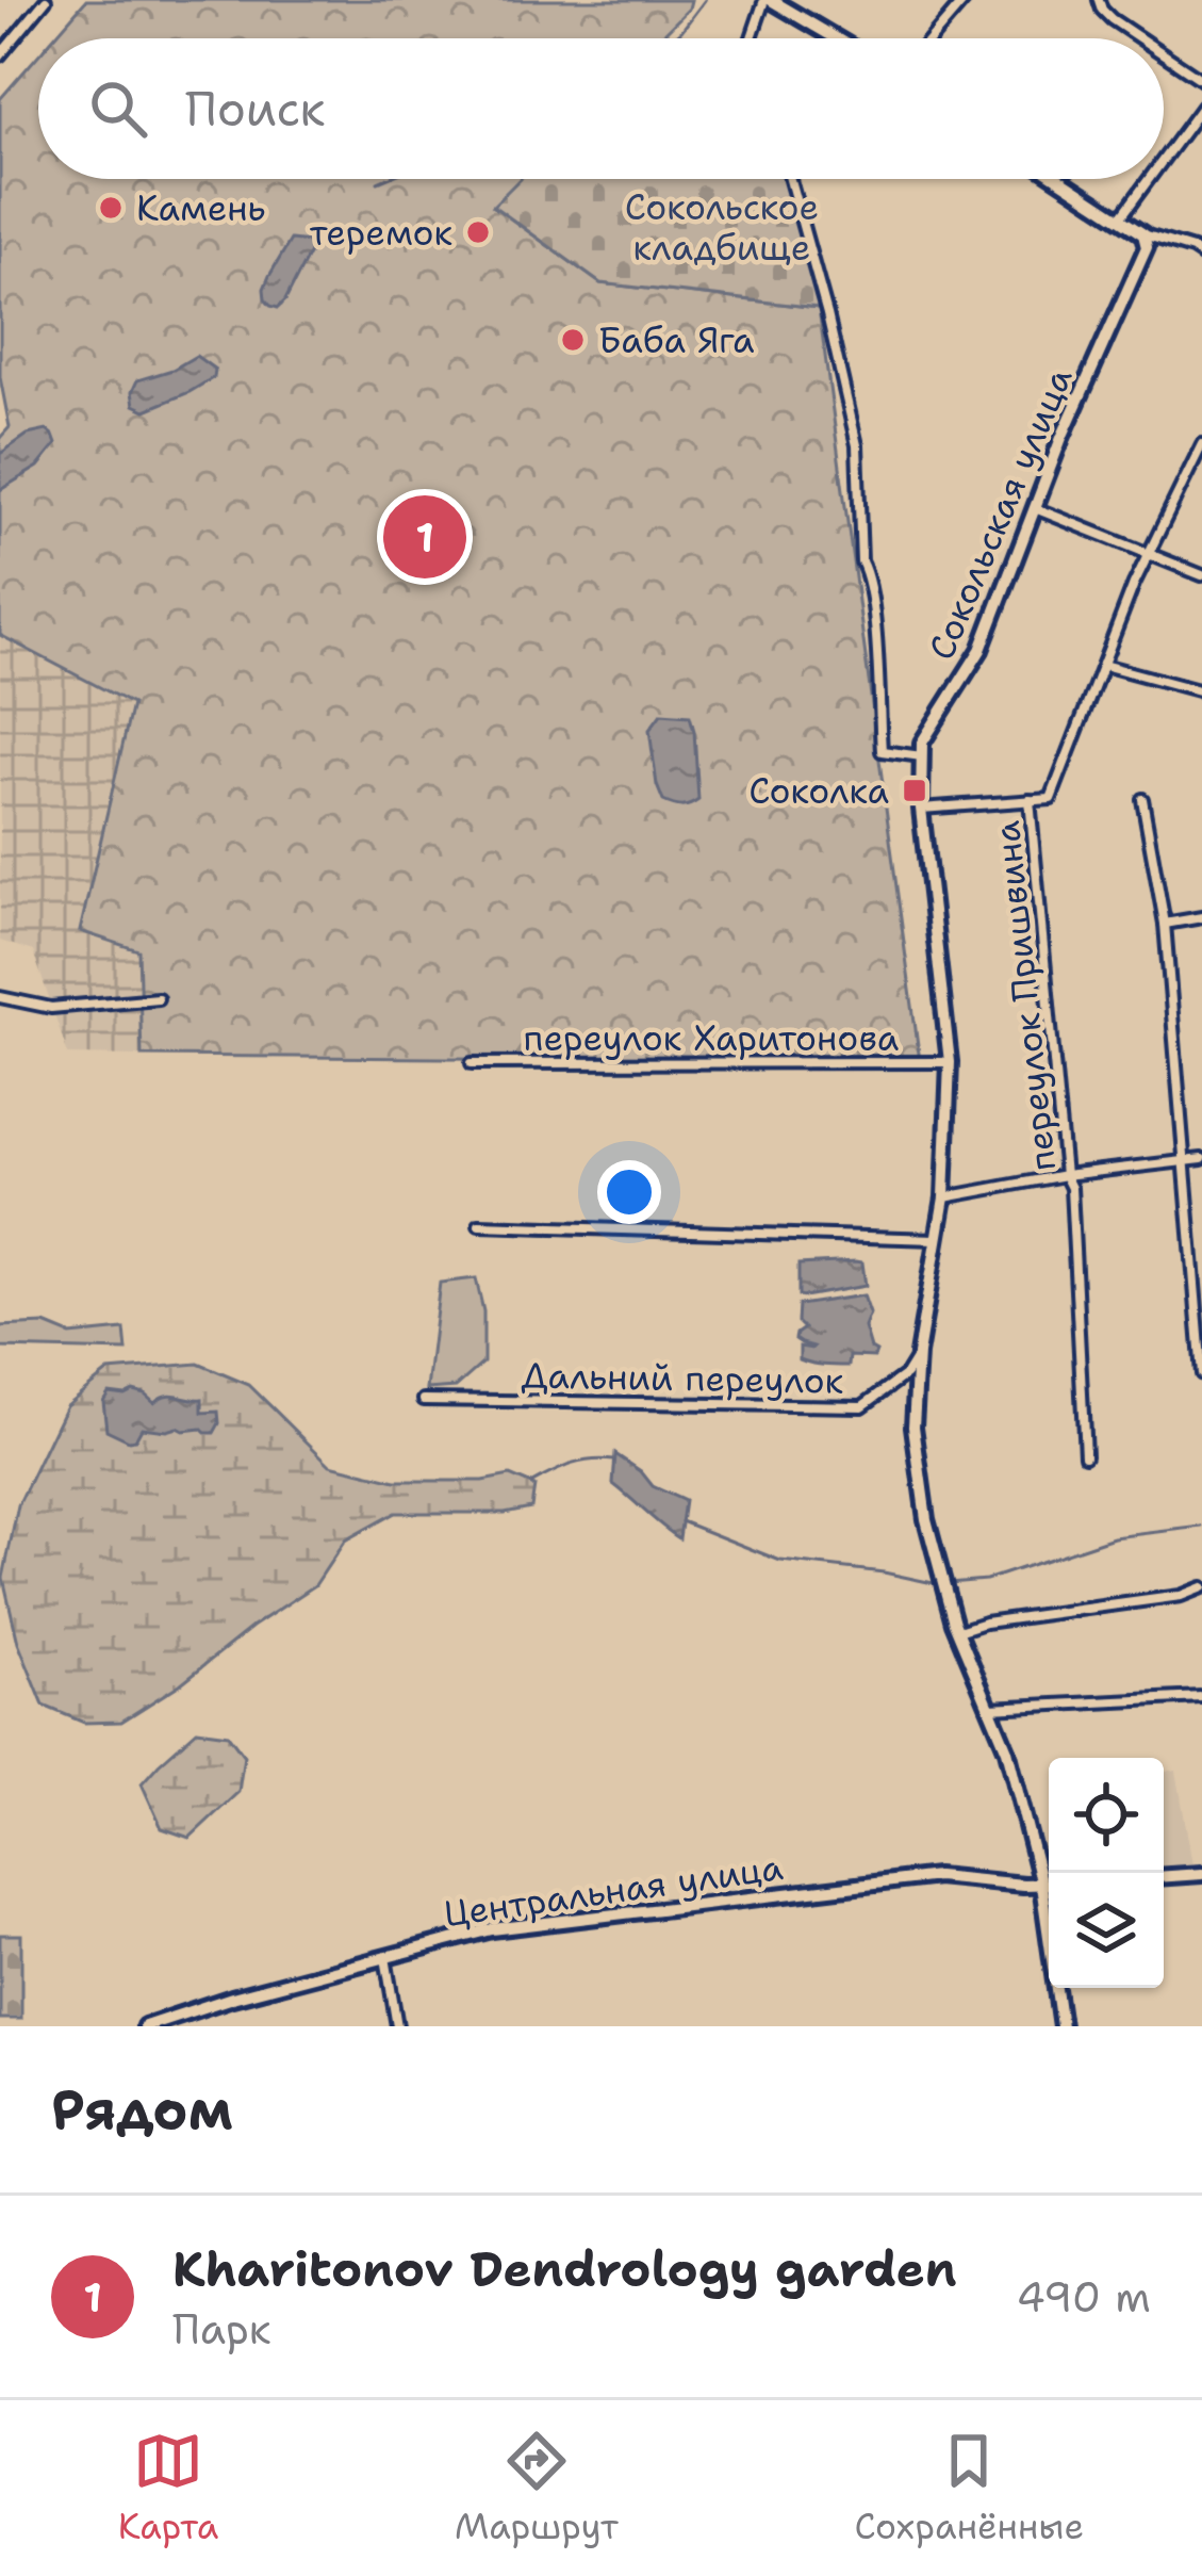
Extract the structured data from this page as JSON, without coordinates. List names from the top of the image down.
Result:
{
  "streets": {
    "street": [
      "Сокольская улица",
      "переулок Пришвина",
      "переулок Харитонова",
      "Дальний переулок",
      "Центральная улица"
    ]
  },
  "crossings": [
    ["Сокольская улица", "переулок Харитонова"],
    ["Сокольская улица", "Дальний переулок"],
    ["Сокольская улица", "Центральная улица"]
  ],
  "parks": ["Сокольское кладбище"],
  "places": {
    "other": ["Камень", "теремок", "Баба Яга"],
    "transit": ["Соколка"]
  },
  "page": {
    "search": "Поиск",
    "pins": "1",
    "heading": "Рядом",
    "list": [
      {
        "mark": "1",
        "name": "Kharitonov Dendrology garden",
        "note": "Парк",
        "value": "490 m"
      }
    ],
    "nav": ["Карта", "Маршрут", "Сохранённые"]
  }
}
